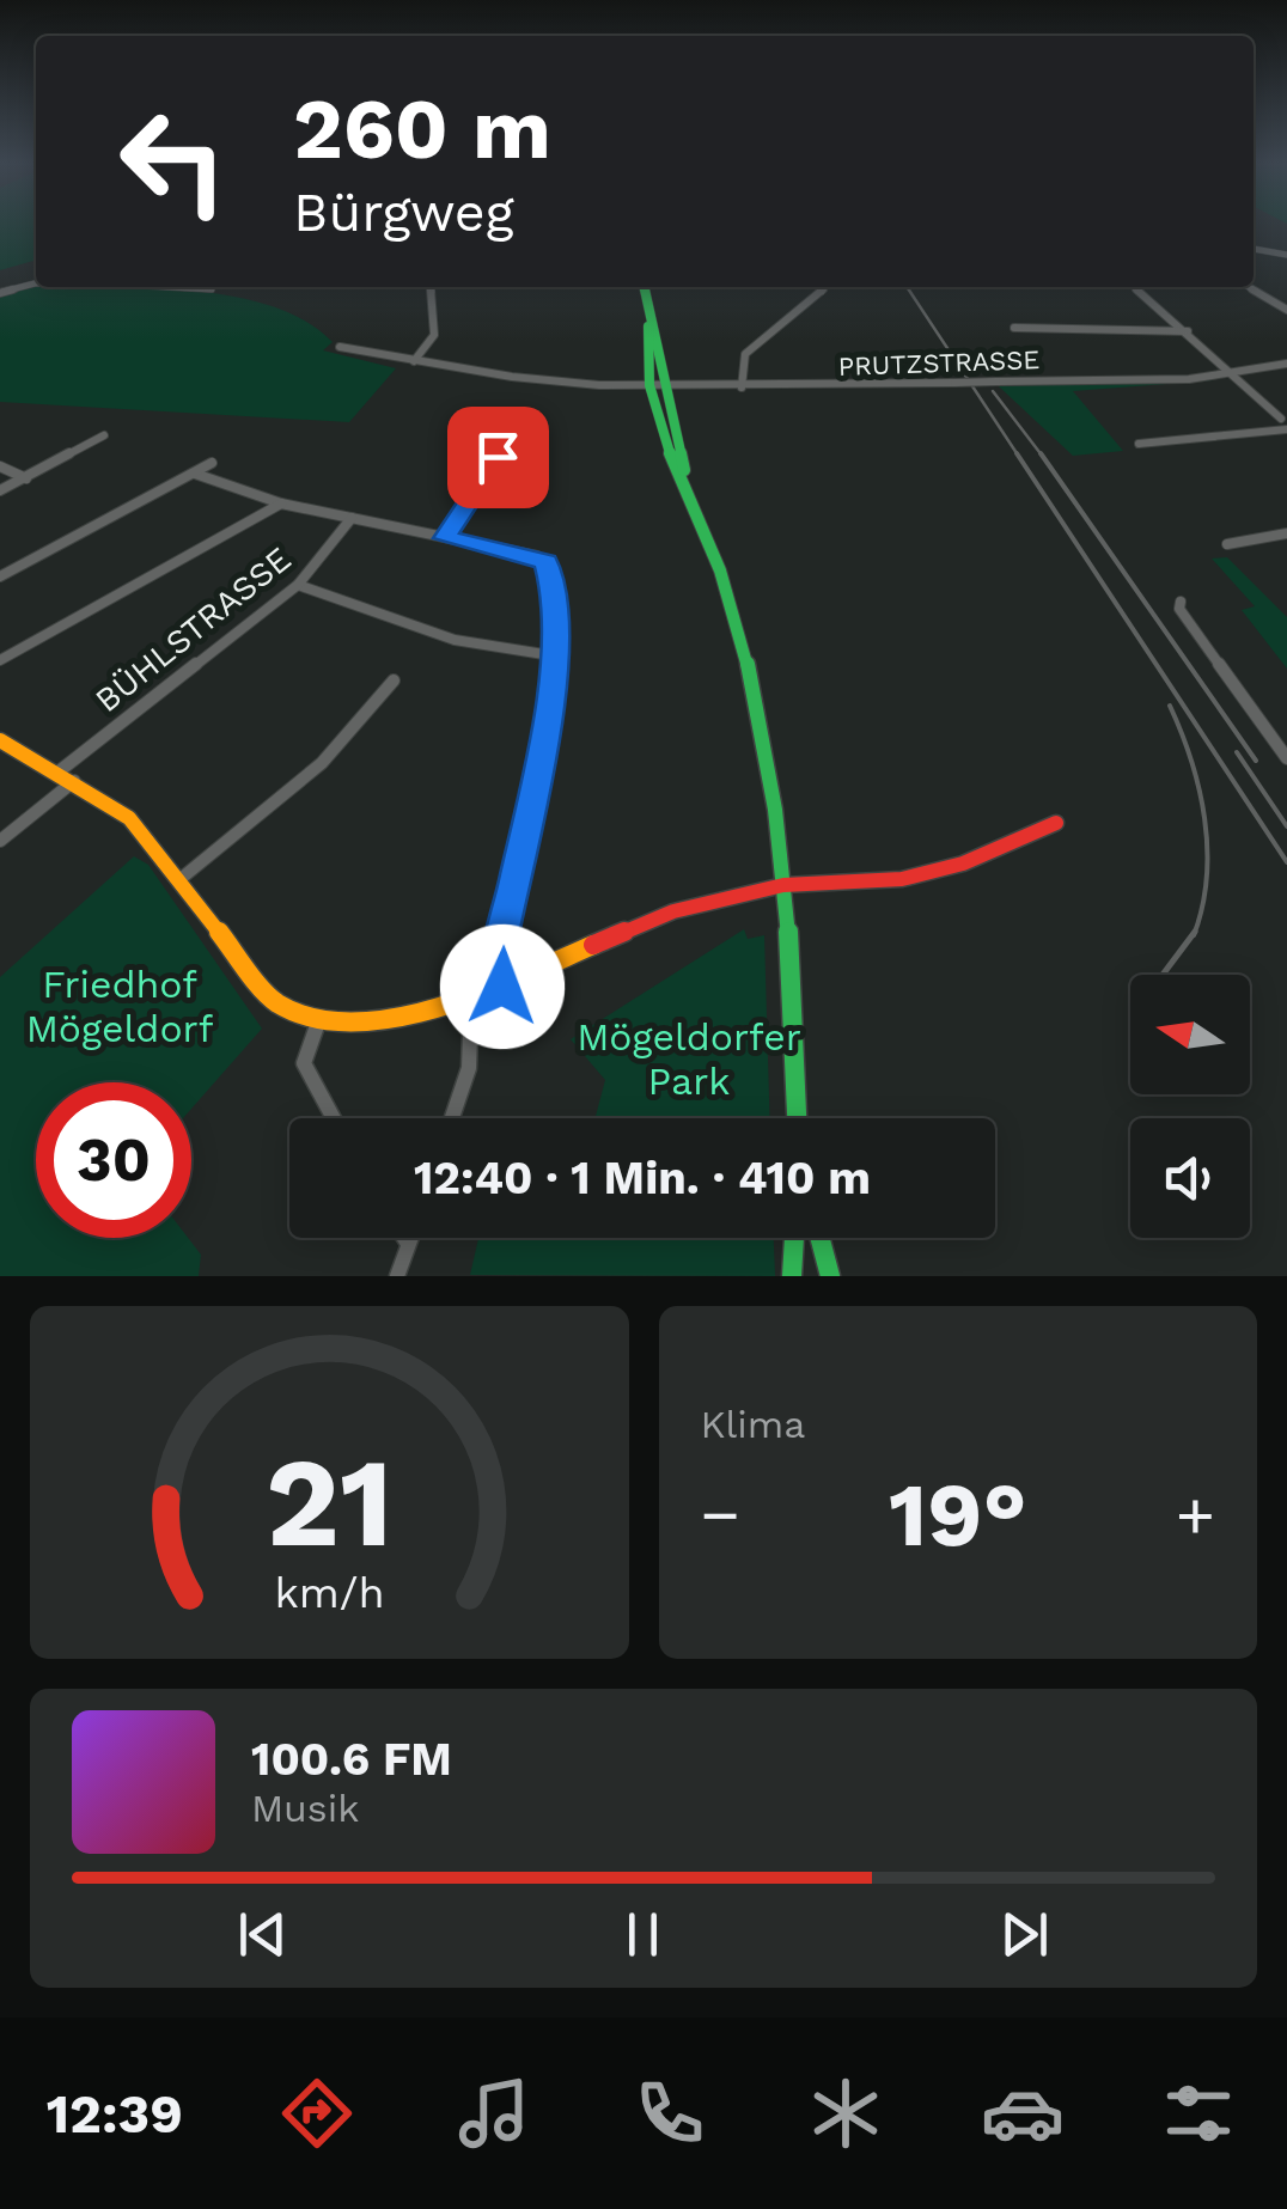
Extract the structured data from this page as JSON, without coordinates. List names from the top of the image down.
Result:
{
  "streets": {
    "street": ["PRUTZSTRASSE", "BÜHLSTRASSE"]
  },
  "parks": ["Friedhof Mögeldorf", "Mögeldorfer Park"],
  "north": "left",
  "page": {
    "turn": ["260 m", "Bürgweg"],
    "limit": "30",
    "trip": "12:40 · 1 Min. · 410 m",
    "tile": "Klima",
    "heat": ["−", "19°", "+"],
    "song": ["100.6 FM", "Musik"],
    "tabs": "12:39",
    "gauge": ["21", "km/h"]
  }
}
